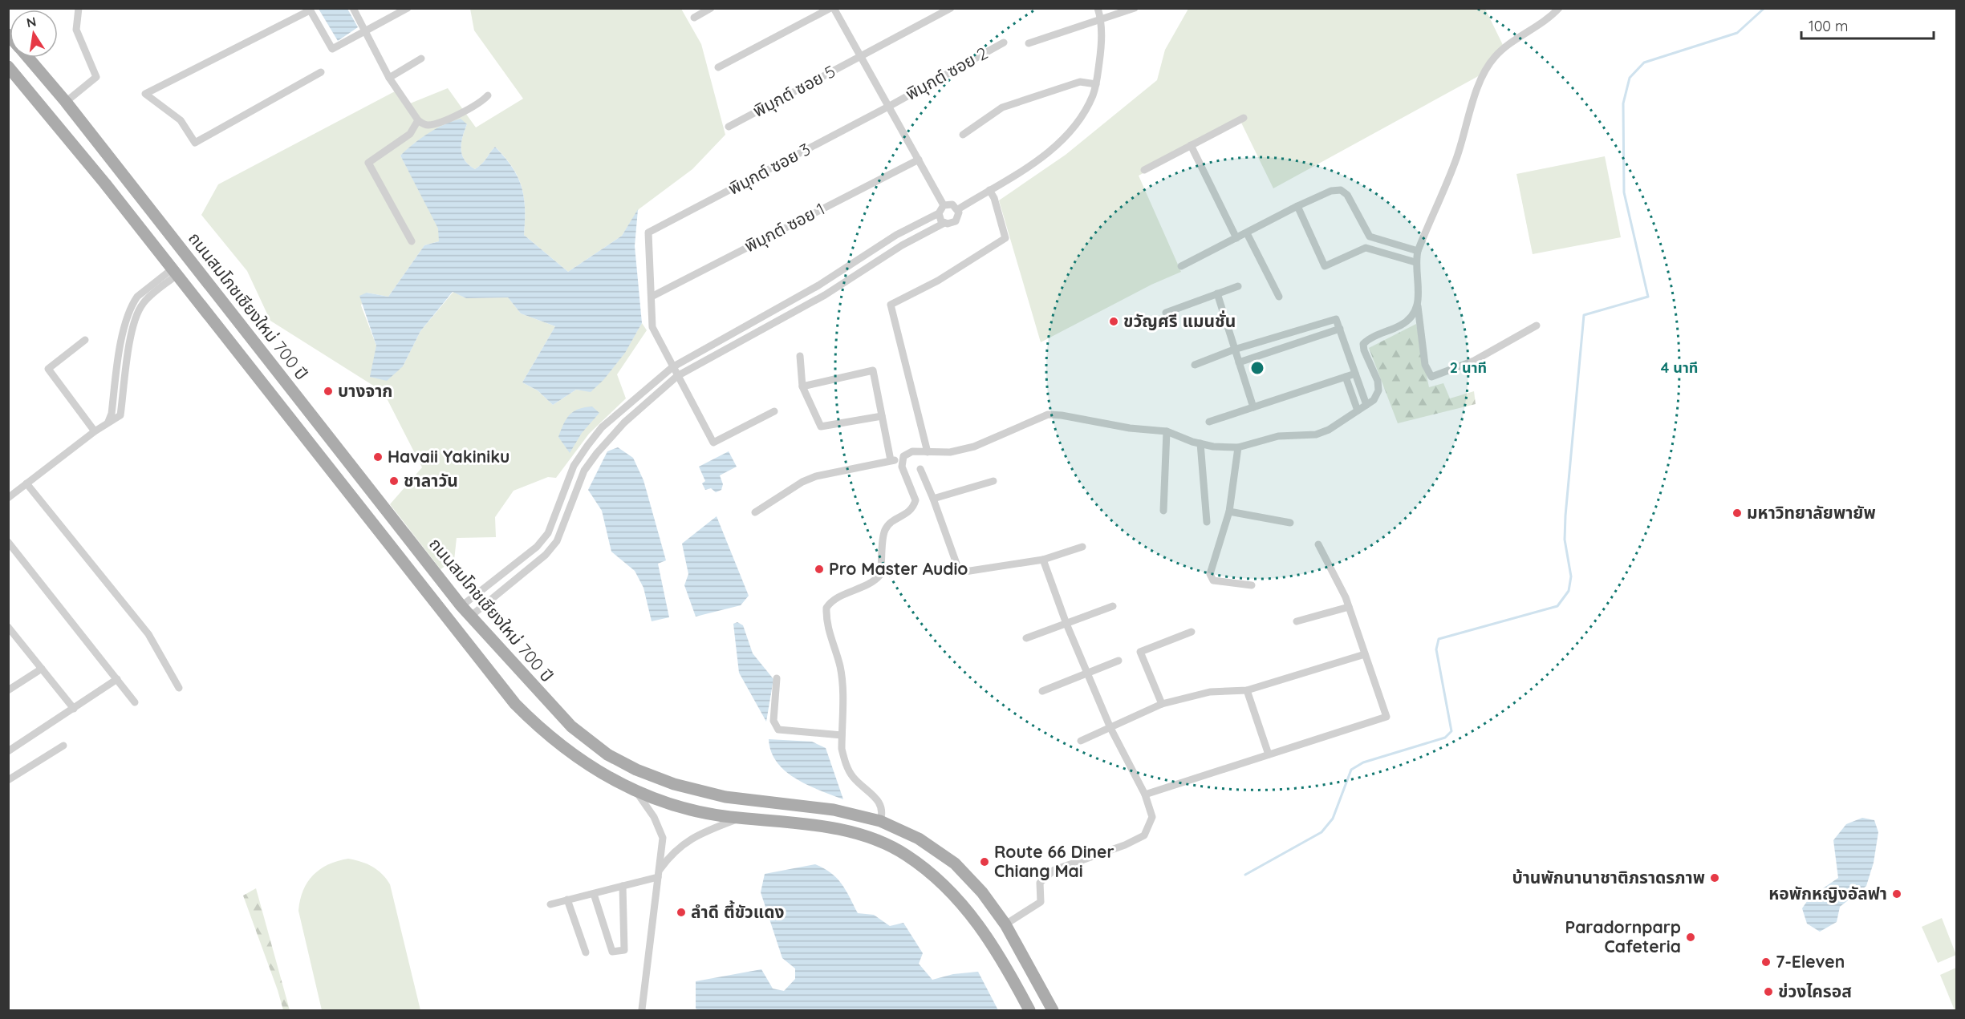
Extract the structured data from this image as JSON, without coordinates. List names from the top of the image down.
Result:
{
  "streets": {
    "main road": ["ถนนสมโภชเชียงใหม่ 700 ปี"],
    "street": [
      "พิมุกต์ ซอย 2",
      "พิมุกต์ ซอย 5",
      "พิมุกต์ ซอย 3",
      "พิมุกต์ ซอย 1"
    ]
  },
  "crossings": [
    ["พิมุกต์ ซอย 2", "พิมุกต์ ซอย 3"],
    ["พิมุกต์ ซอย 3", "พิมุกต์ ซอย 1"]
  ],
  "places": [
    "ขวัญศรี แมนชั่น",
    "บางจาก",
    "Havaii Yakiniku",
    "ชาลาวัน",
    "มหาวิทยาลัยพายัพ",
    "Pro Master Audio",
    "Route 66 Diner Chiang Mai",
    "บ้านพักนานาชาติภราดรภาพ",
    "หอพักหญิงอัลฟา",
    "ลำดี ตี้ขัวแดง",
    "Paradornparp Cafeteria",
    "7-Eleven",
    "ข่วงไครอส"
  ],
  "scale_bar": "100 m",
  "north": "top",
  "rings": ["2 นาที", "4 นาที"]
}
